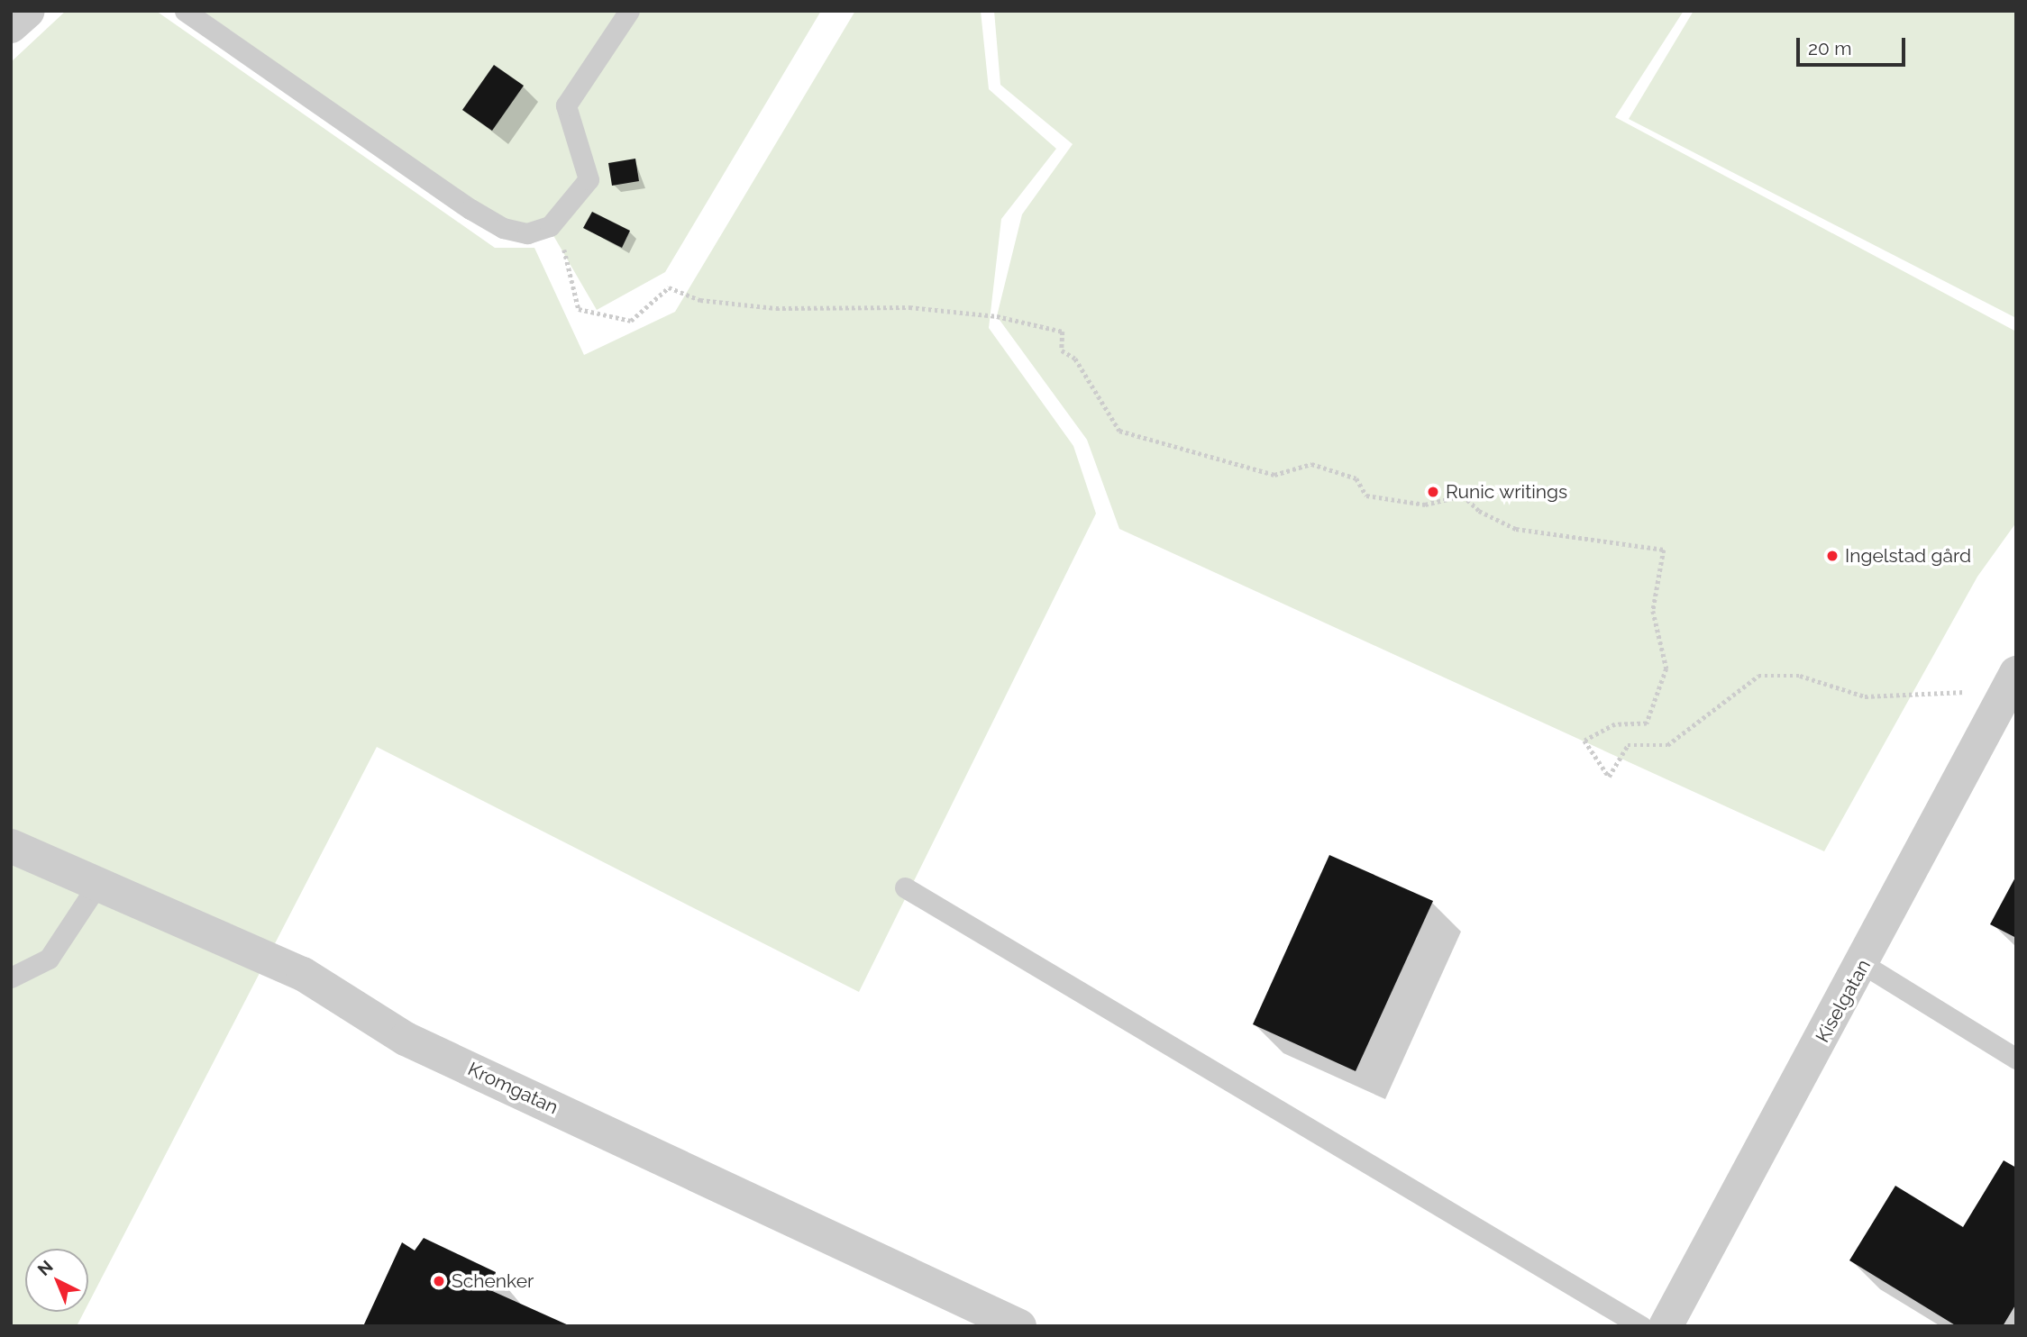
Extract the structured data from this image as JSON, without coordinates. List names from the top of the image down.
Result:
{
  "streets": {
    "street": ["Kiselgatan", "Kromgatan"]
  },
  "places": ["Runic writings", "Ingelstad gård", "Schenker"],
  "scale_bar": "20 m",
  "north": "top left"
}
